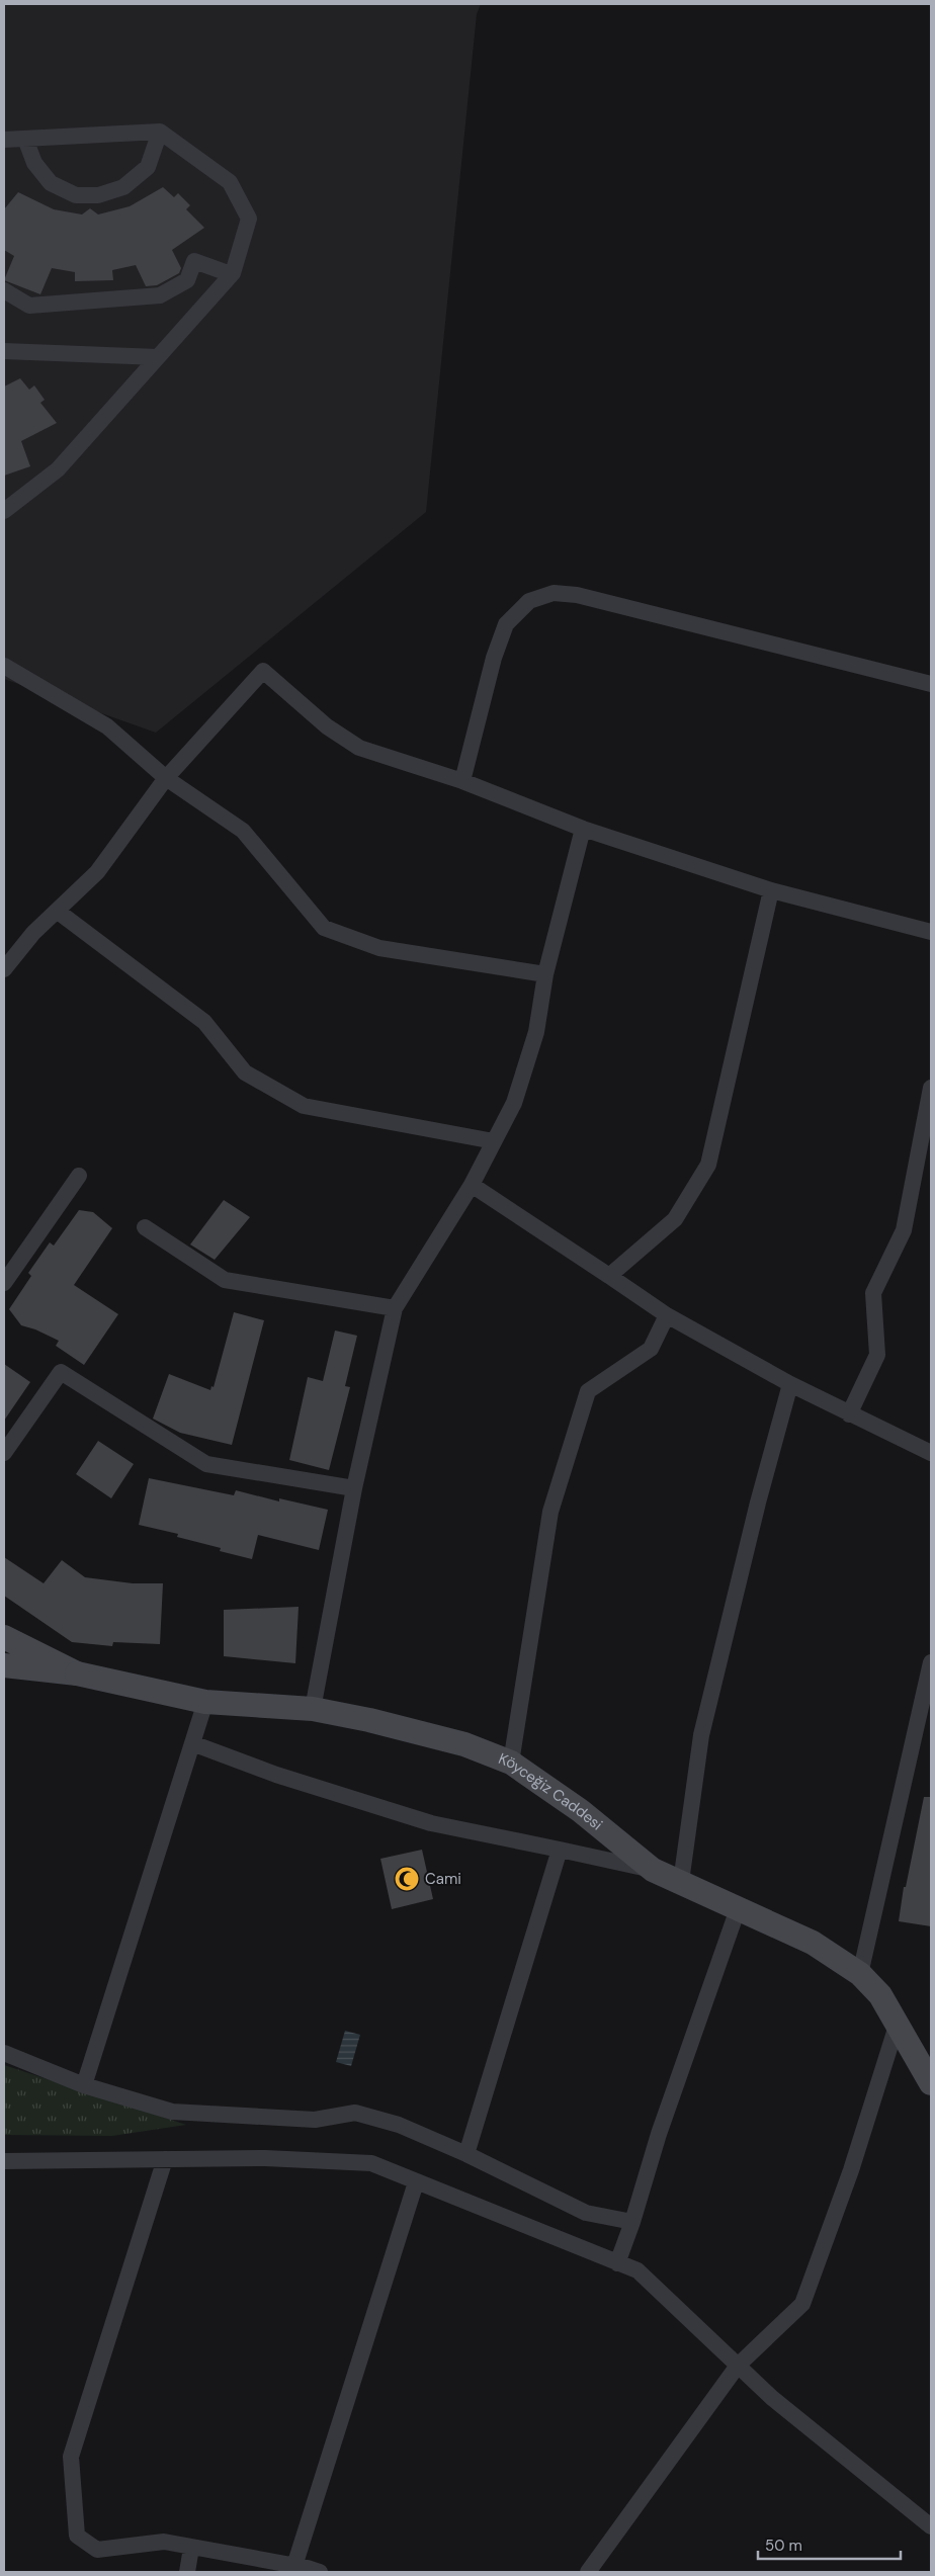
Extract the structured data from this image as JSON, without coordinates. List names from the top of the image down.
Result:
{
  "streets": {
    "street": ["Köyceğiz Caddesi"]
  },
  "places": {
    "mosque": ["Cami"]
  },
  "scale_bar": "50 m"
}
